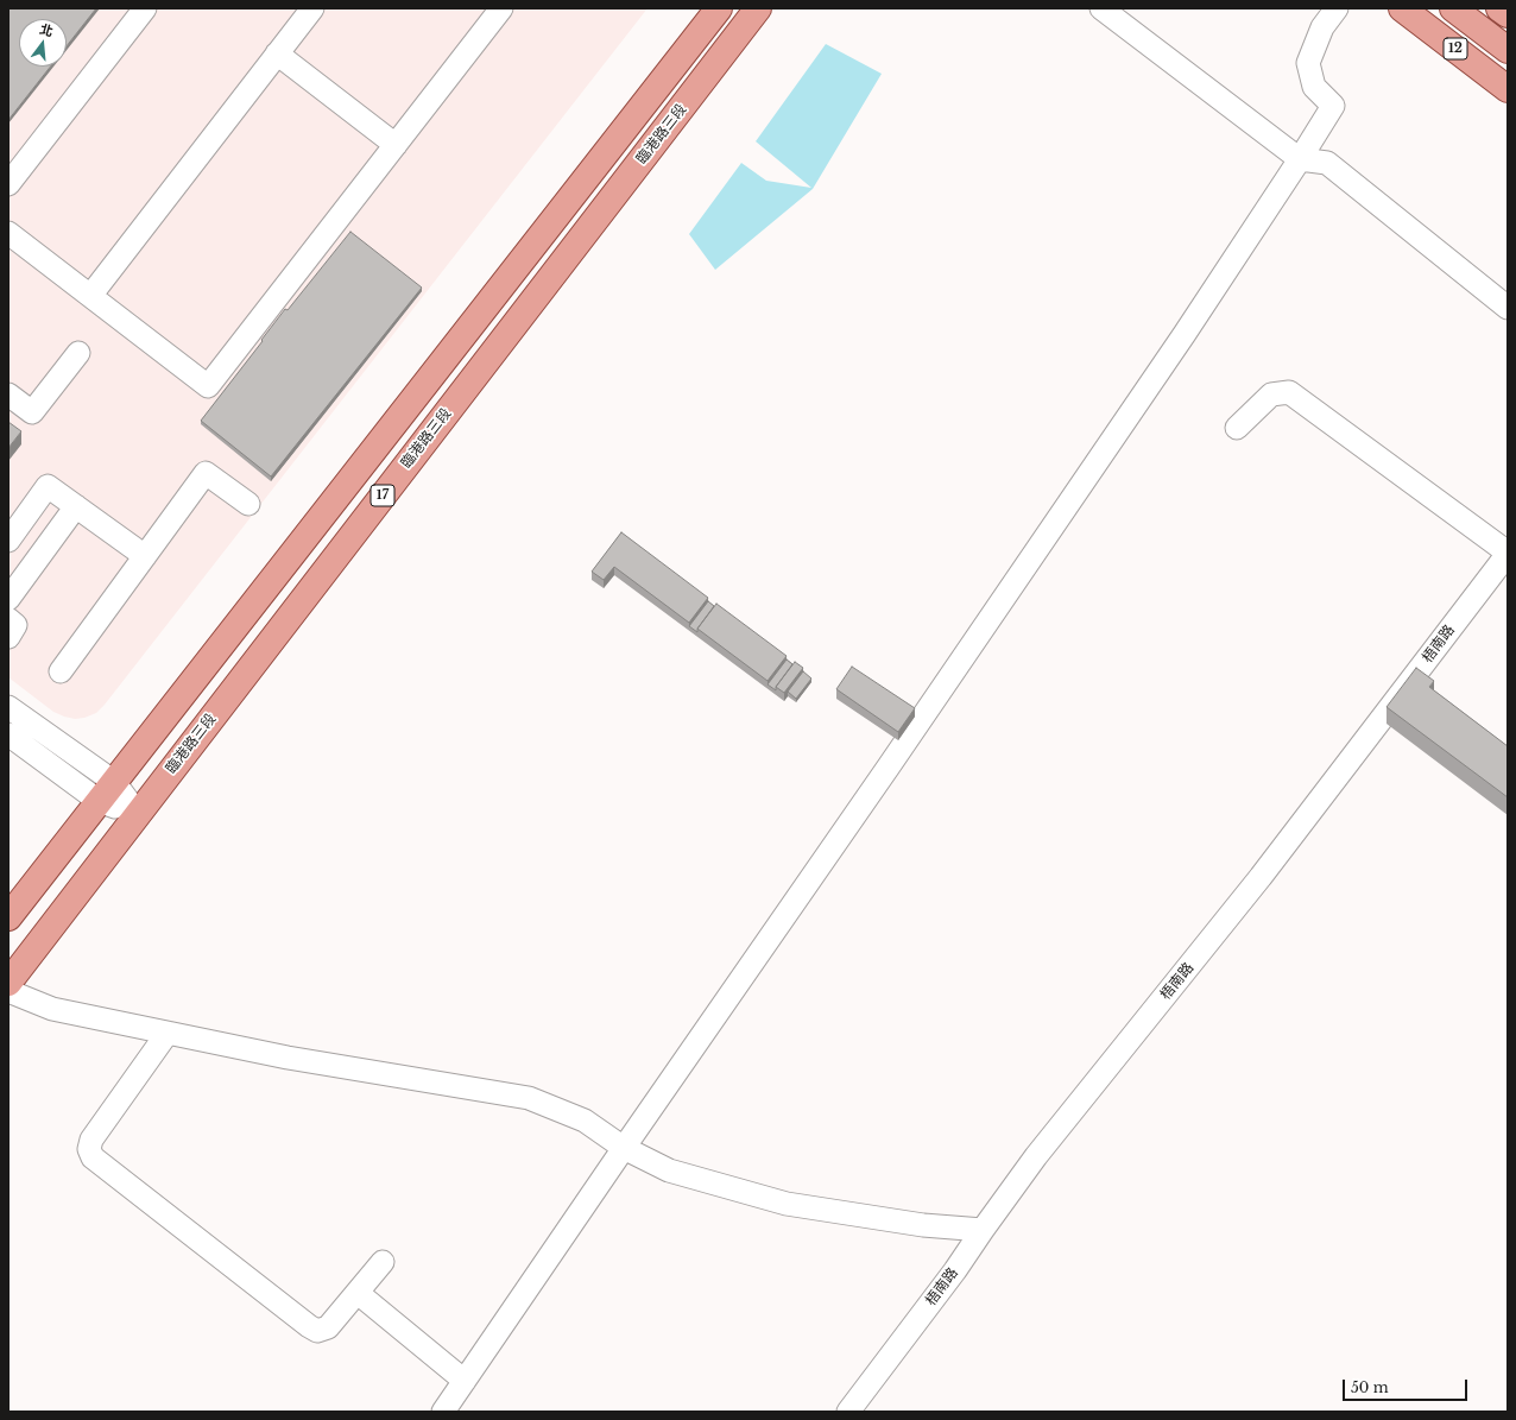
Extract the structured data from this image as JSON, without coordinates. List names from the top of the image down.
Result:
{
  "streets": {
    "main road": ["12", "臨港路三段", "17"],
    "street": ["梧南路"]
  },
  "scale_bar": "50 m",
  "north": "top"
}
